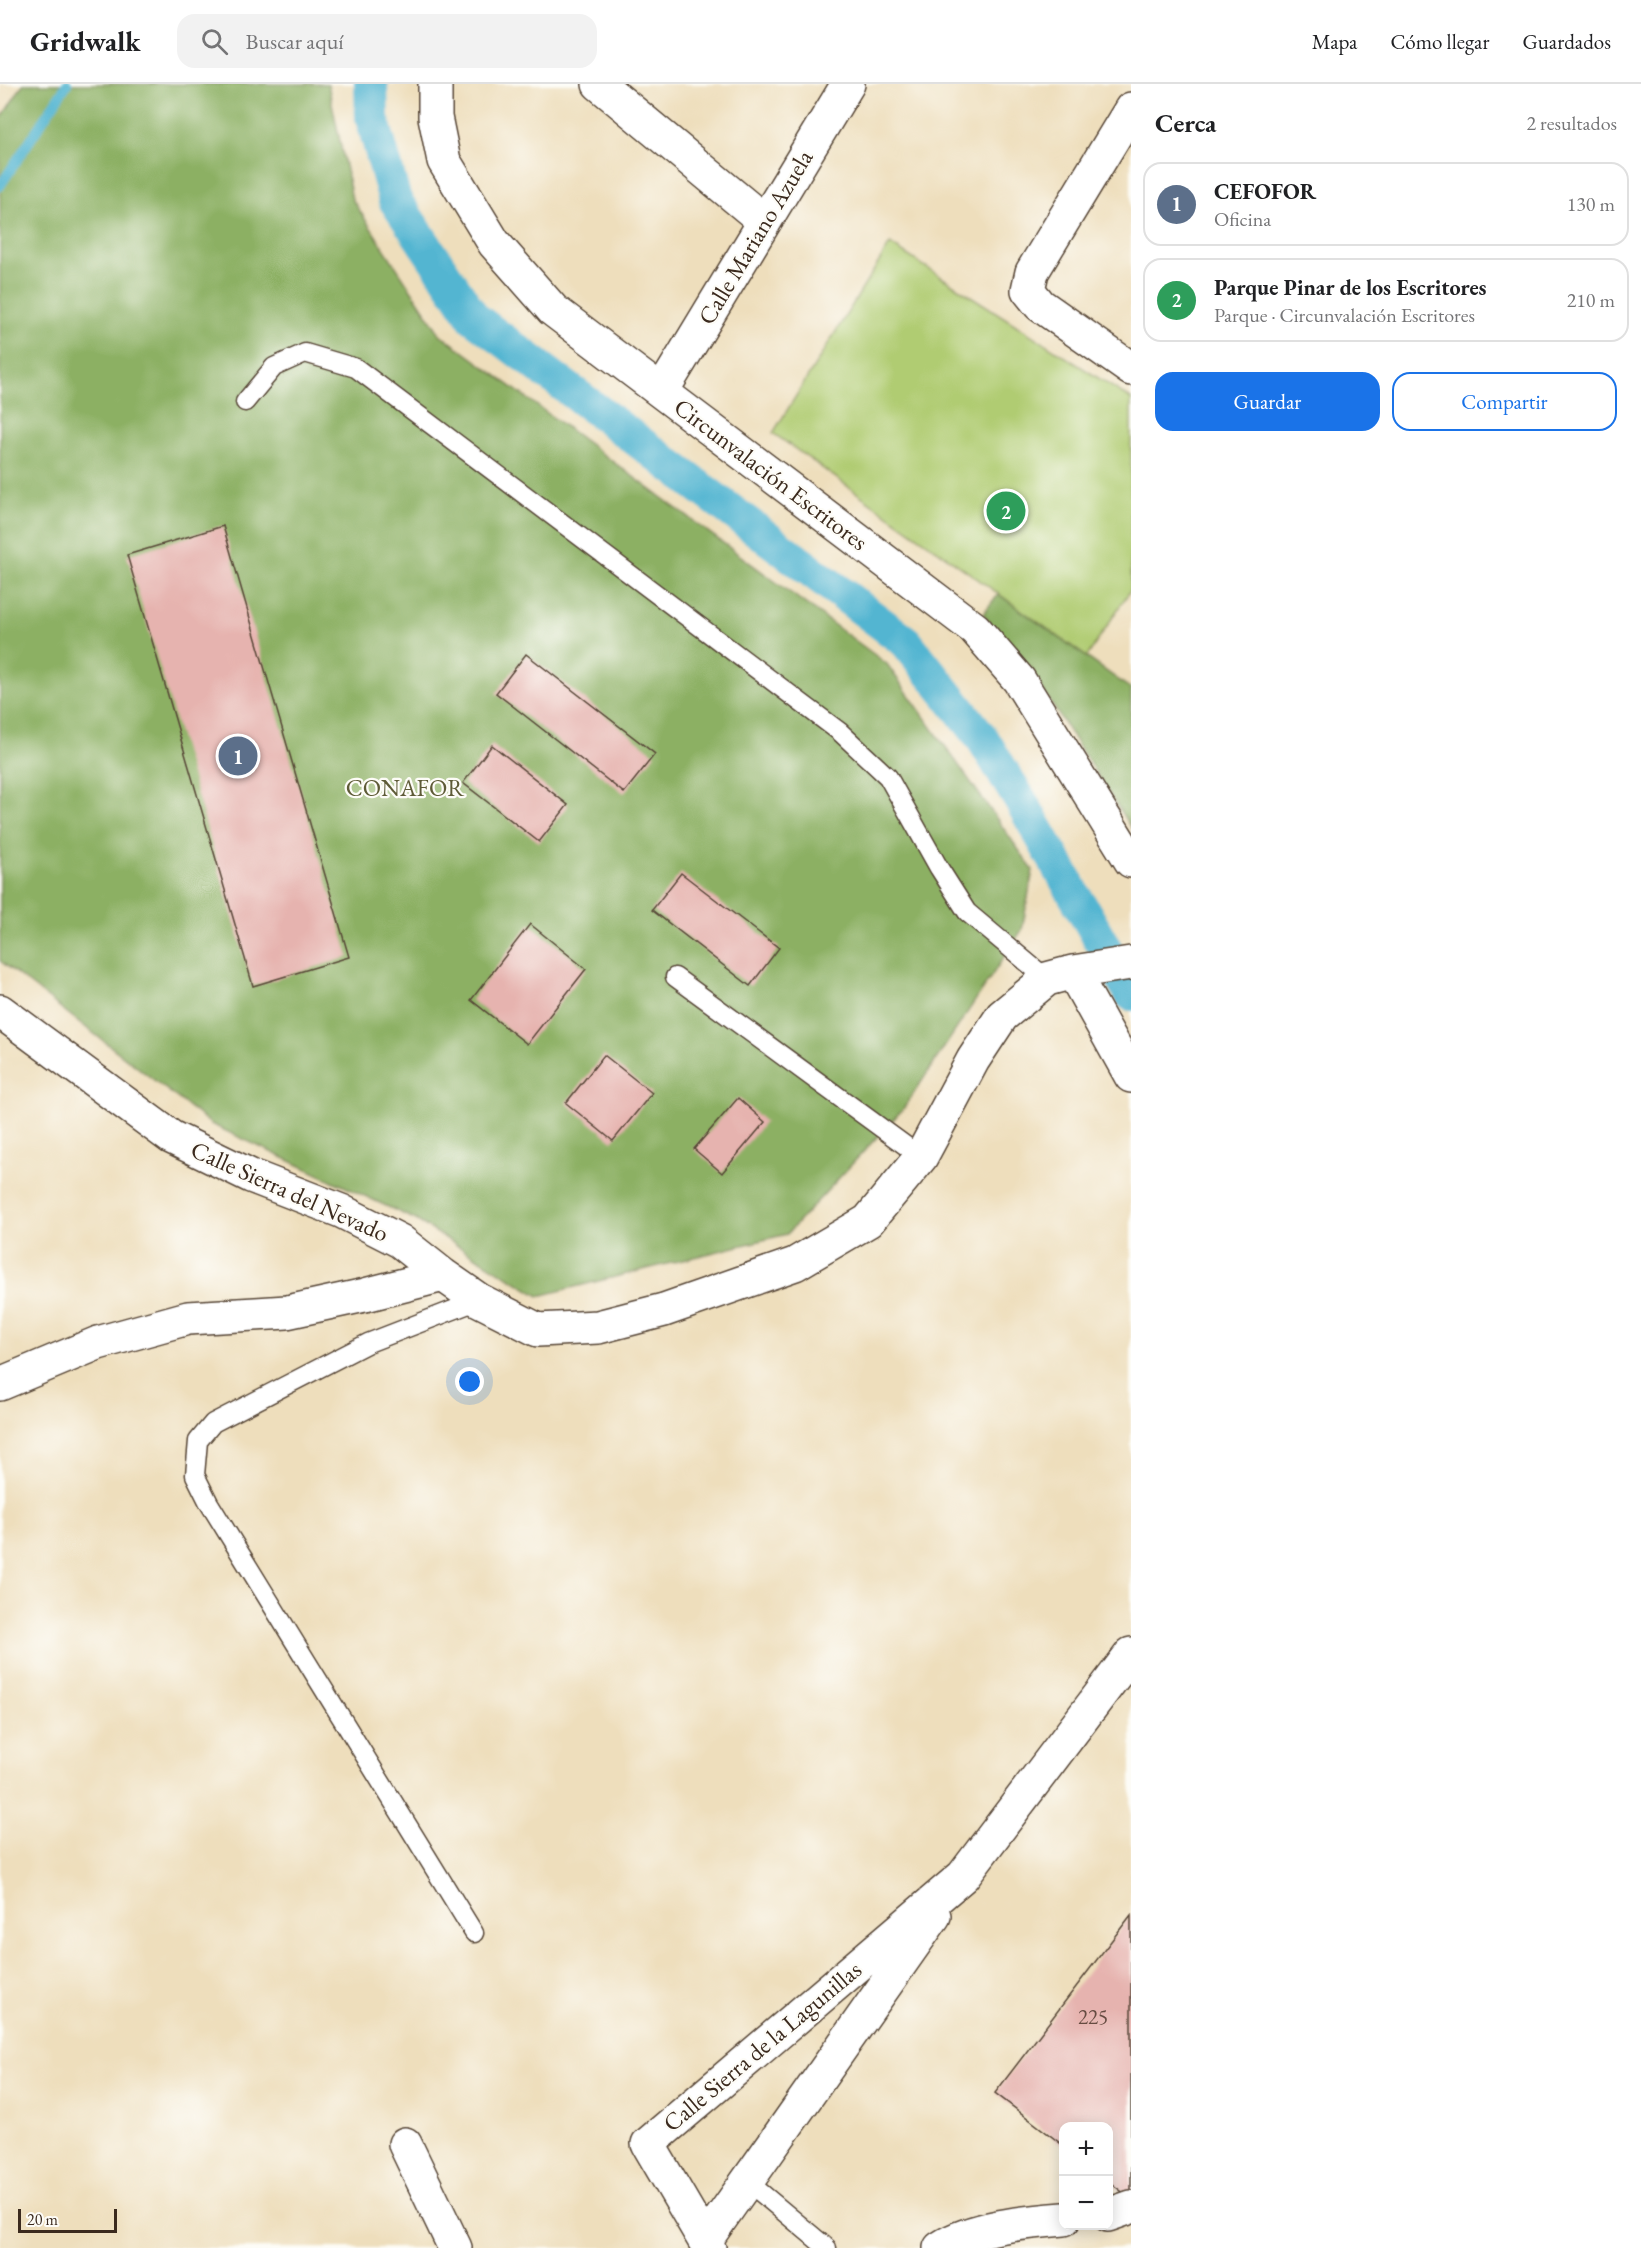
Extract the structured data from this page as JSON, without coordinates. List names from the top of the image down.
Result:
{
  "streets": {
    "street": [
      "Calle Mariano Azuela",
      "Circunvalación Escritores",
      "Calle Sierra del Nevado",
      "Calle Sierra de la Lagunillas"
    ]
  },
  "crossings": [
    ["Calle Mariano Azuela", "Circunvalación Escritores"]
  ],
  "parks": ["CONAFOR"],
  "house_numbers": ["225"],
  "scale_bar": "20 m",
  "page": {
    "header": "Gridwalk",
    "search": "Buscar aquí",
    "nav": ["Mapa", "Cómo llegar", "Guardados"],
    "heading": ["Cerca", "2 resultados"],
    "list": [
      {
        "mark": "1",
        "name": "CEFOFOR",
        "note": "Oficina",
        "value": "130 m"
      },
      {
        "mark": "2",
        "name": "Parque Pinar de los Escritores",
        "note": "Parque · Circunvalación Escritores",
        "value": "210 m"
      }
    ],
    "buttons": ["Guardar", "Compartir"],
    "pins": ["2", "1"],
    "map_buttons": ["+", "−"],
    "scale": "20 m"
  }
}
